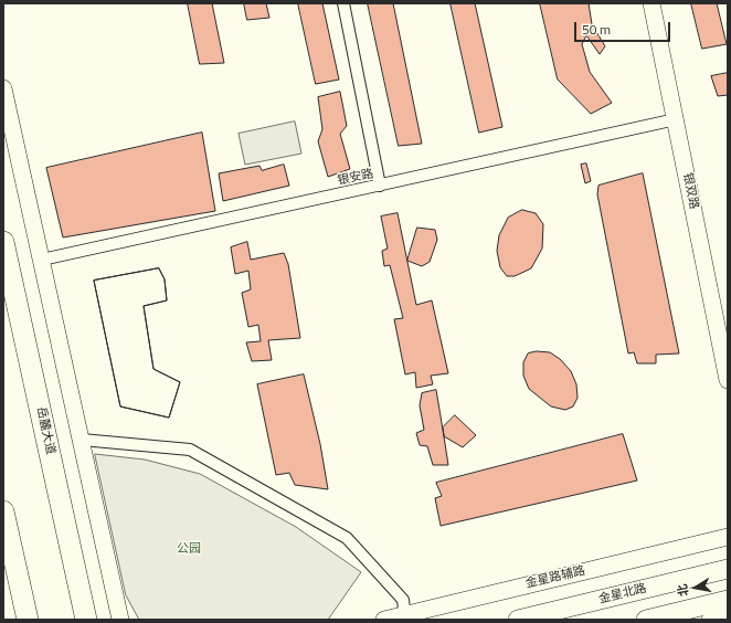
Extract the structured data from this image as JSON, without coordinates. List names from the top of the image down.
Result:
{
  "streets": {
    "highway": ["岳麓大道"],
    "main road": ["金星北路"],
    "street": ["银安路", "银双路", "金星路辅路"]
  },
  "crossings": [
    ["银安路", "银双路"]
  ],
  "parks": ["公园"],
  "scale_bar": "50 m",
  "north": "left"
}
